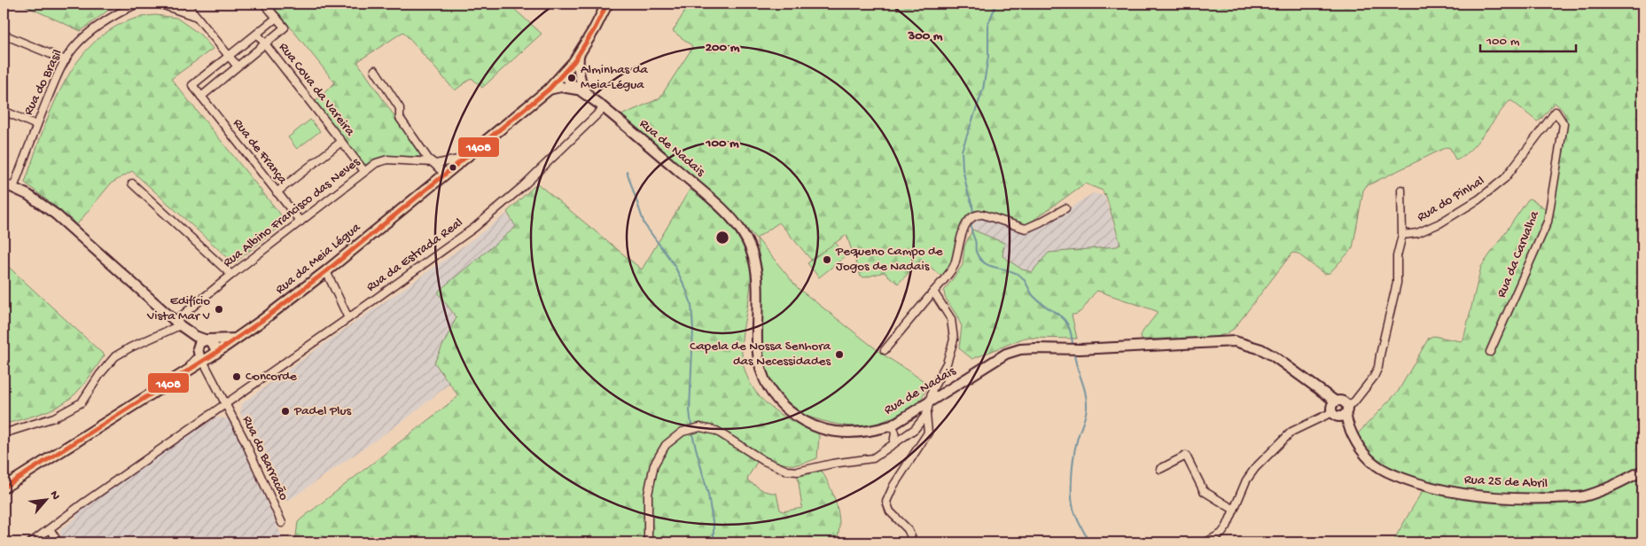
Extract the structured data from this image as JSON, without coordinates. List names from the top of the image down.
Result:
{
  "streets": {
    "main road": ["Rua da Meia Légua"],
    "street": [
      "Rua do Brasil",
      "Rua Cova da Vareira",
      "Rua de Nadais",
      "Rua de França",
      "Rua do Pinhal",
      "Rua Albino Francisco das Neves",
      "Rua da Carvalha",
      "Rua da Estrada Real",
      "Rua do Barracão",
      "Rua 25 de Abril"
    ]
  },
  "crossings": [
    ["Rua Cova da Vareira", "Rua Albino Francisco das Neves"],
    ["Rua de Nadais", "Rua da Estrada Real"],
    ["Rua de Nadais", "Rua da Meia Légua"],
    ["Rua de Nadais", "Rua 25 de Abril"],
    ["Rua de França", "Rua Albino Francisco das Neves"],
    ["Rua do Pinhal", "Rua da Carvalha"],
    ["Rua Albino Francisco das Neves", "Rua da Meia Légua"],
    ["Rua da Estrada Real", "Rua do Barracão"]
  ],
  "places": [
    "Alminhas da Meia-Légua",
    "Pequeno Campo de Jogos de Nadais",
    "Edifício Vista Mar V",
    "Capela de Nossa Senhora das Necessidades",
    "Concorde",
    "Padel Plus"
  ],
  "lines": ["transit line 1408"],
  "scale_bar": "100 m",
  "north": "top right",
  "rings": ["300 m", "200 m", "100 m"]
}
